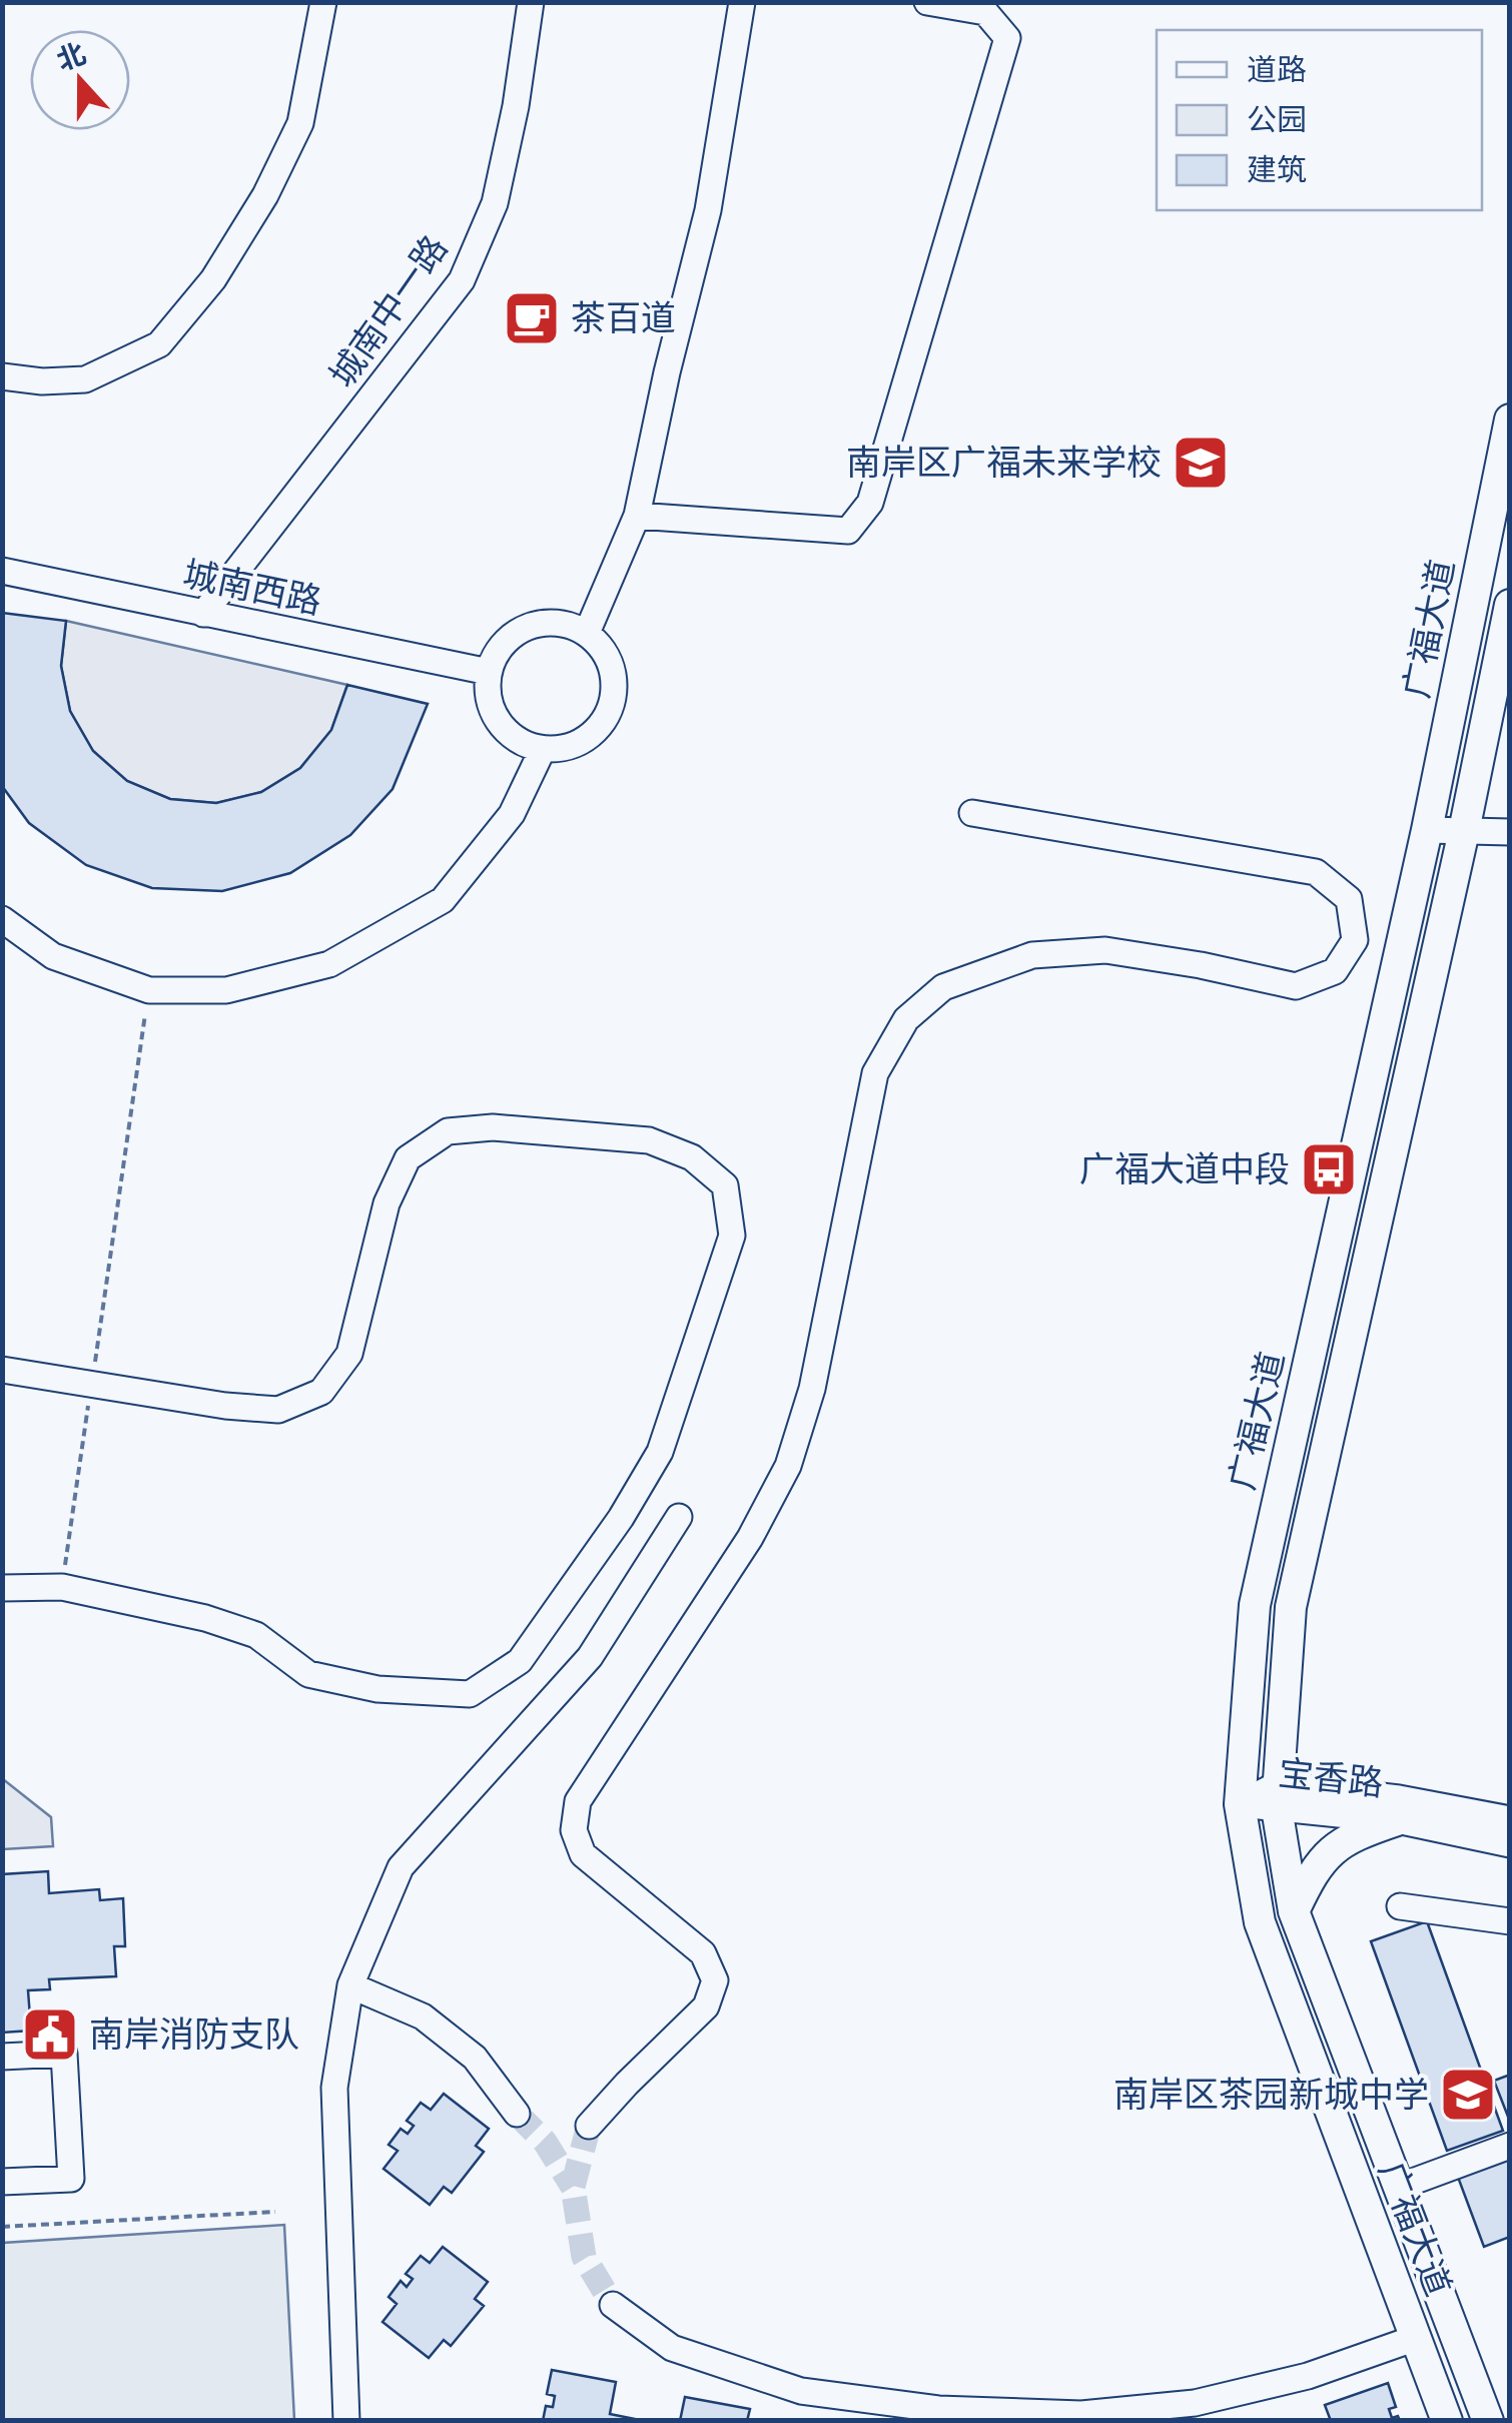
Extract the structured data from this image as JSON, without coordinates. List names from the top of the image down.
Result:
{
  "streets": {
    "main road": ["广福大道"],
    "street": ["城南中一路", "城南西路", "宝香路"]
  },
  "crossings": [
    ["城南中一路", "城南西路"],
    ["广福大道", "宝香路"]
  ],
  "places": {
    "cafe": ["茶百道"],
    "school or university": ["南岸区广福未来学校", "南岸区茶园新城中学"],
    "bus stop": ["广福大道中段"],
    "public building": ["南岸消防支队"]
  },
  "legend": ["道路", "公园", "建筑"],
  "north": "top"
}
